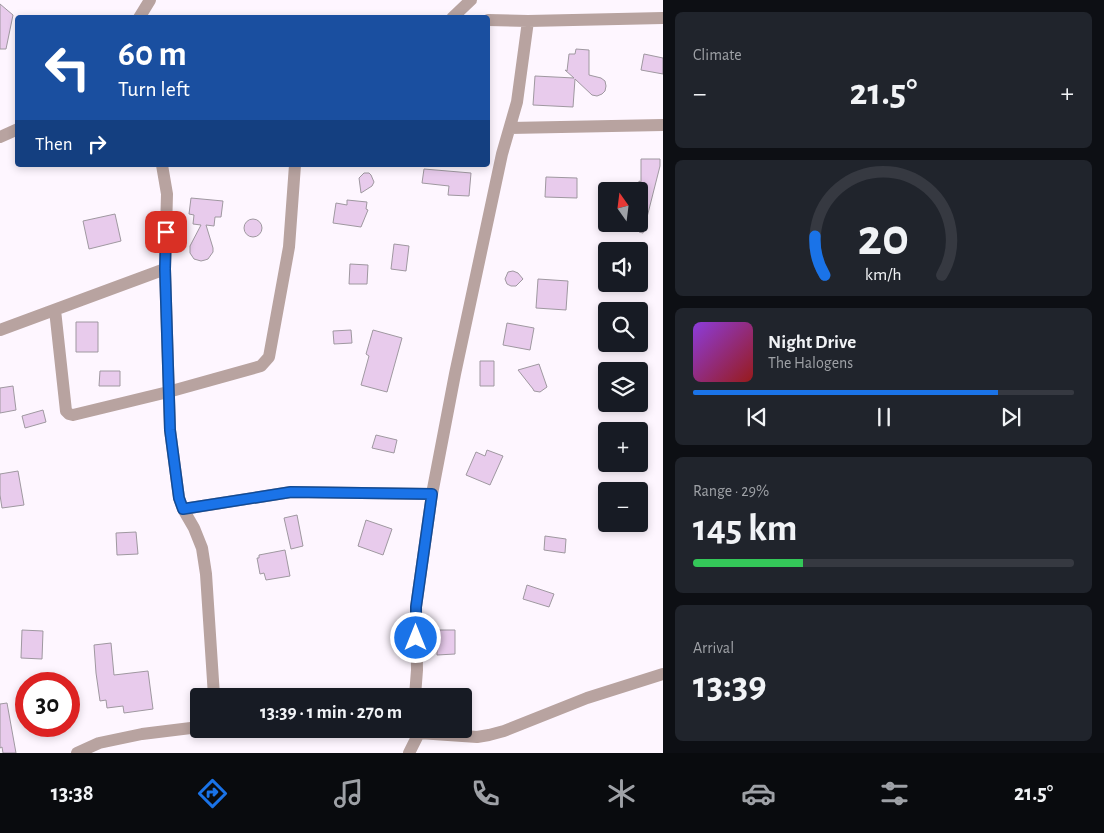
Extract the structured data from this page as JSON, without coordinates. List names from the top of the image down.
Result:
{
  "north": "top",
  "page": {
    "tile": [
      "Climate",
      ["Range · 29%", "145 km"],
      ["Arrival", "13:39"]
    ],
    "turn": ["60 m", "Turn left"],
    "heat": ["−", "21.5°", "+"],
    "then": "Then",
    "map_buttons": ["+", "−"],
    "song": ["Night Drive", "The Halogens"],
    "limit": "30",
    "trip": "13:39 · 1 min · 270 m",
    "tabs": ["13:38", "21.5°"],
    "gauge": ["20", "km/h"]
  }
}
